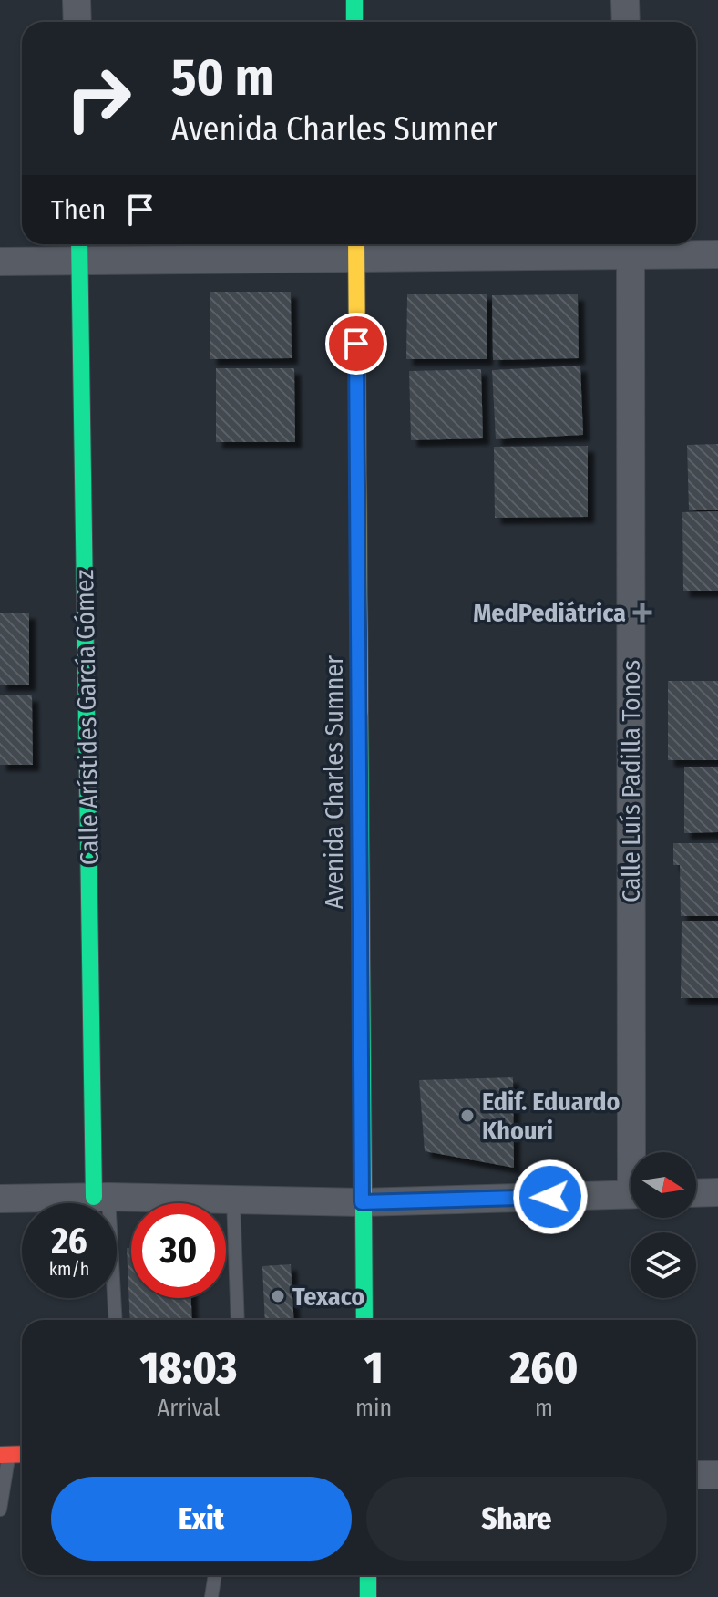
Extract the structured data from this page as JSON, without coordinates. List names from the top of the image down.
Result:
{
  "streets": {
    "street": ["Calle Arístides García Gómez", "Calle Luís Padilla Tonos", "Avenida Charles Sumner"]
  },
  "places": {
    "health": ["MedPediátrica"],
    "other": ["Edif. Eduardo Khouri", "Texaco"]
  },
  "north": "right",
  "page": {
    "turn": ["50 m", "Avenida Charles Sumner"],
    "then": "Then",
    "speed": "26 km/h",
    "limit": "30",
    "eta": [
      "18:03",
      "Arrival",
      "1",
      "min",
      "260",
      "m"
    ],
    "buttons": ["Exit", "Share"]
  }
}
